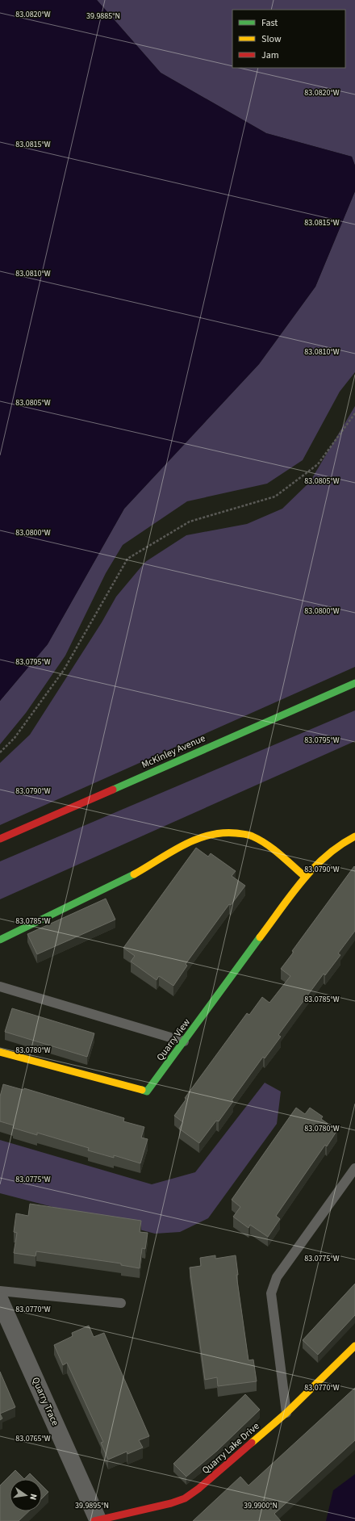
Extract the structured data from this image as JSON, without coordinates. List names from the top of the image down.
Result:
{
  "streets": {
    "street": [
      "McKinley Avenue",
      "Quarry View",
      "Quarry Trace",
      "Quarry Lake Drive"
    ]
  },
  "crossings": [
    ["Quarry Trace", "Quarry Lake Drive"]
  ],
  "legend": ["Fast", "Slow", "Jam"],
  "north": "right",
  "coordinates": [
    "83.0820°W",
    "39.9885°N",
    "83.0815°W",
    "83.0810°W",
    "83.0805°W",
    "83.0800°W",
    "83.0795°W",
    "83.0790°W",
    "83.0785°W",
    "83.0780°W",
    "83.0775°W",
    "83.0770°W",
    "83.0765°W",
    "39.9895°N",
    "39.9900°N"
  ]
}
